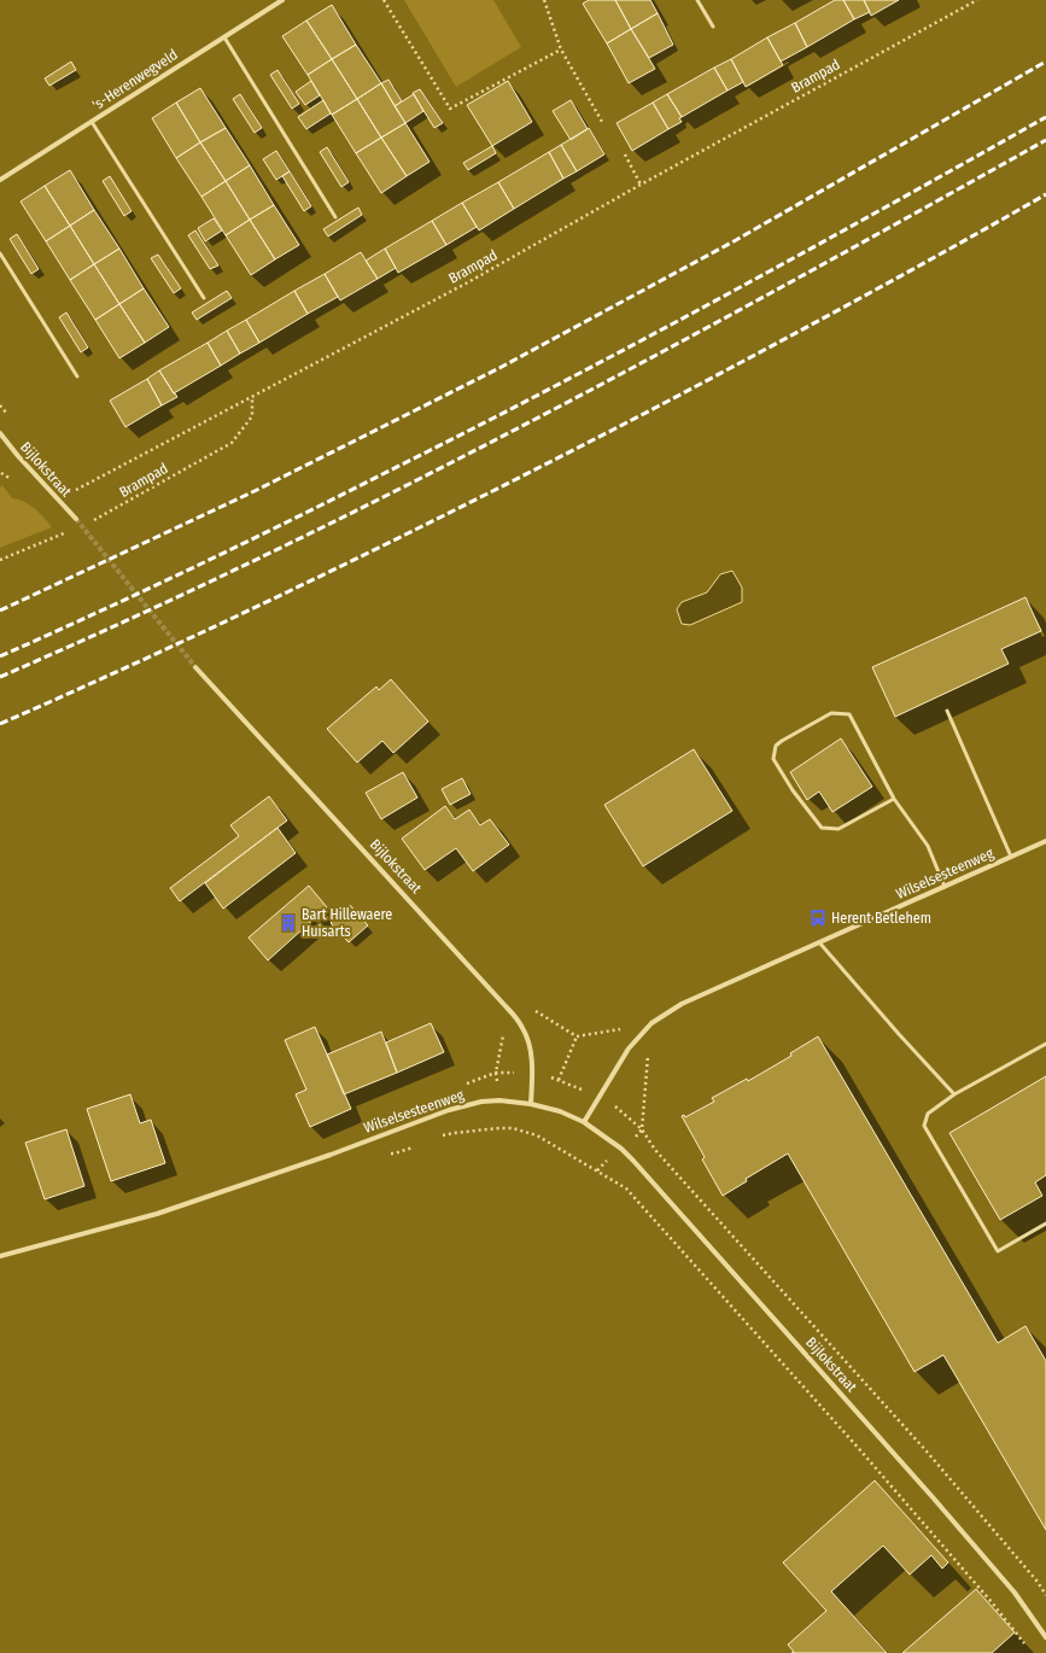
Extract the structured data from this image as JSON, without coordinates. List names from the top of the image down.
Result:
{
  "streets": {
    "street": ["'s-Herenwegveld", "Bijlokstraat", "Wilselsesteenweg"],
    "path": ["Brampad"]
  },
  "crossings": [
    ["Bijlokstraat", "Wilselsesteenweg"]
  ],
  "places": {
    "bus stop": ["Herent Betlehem"],
    "building": ["Bart Hillewaere Huisarts"]
  }
}
